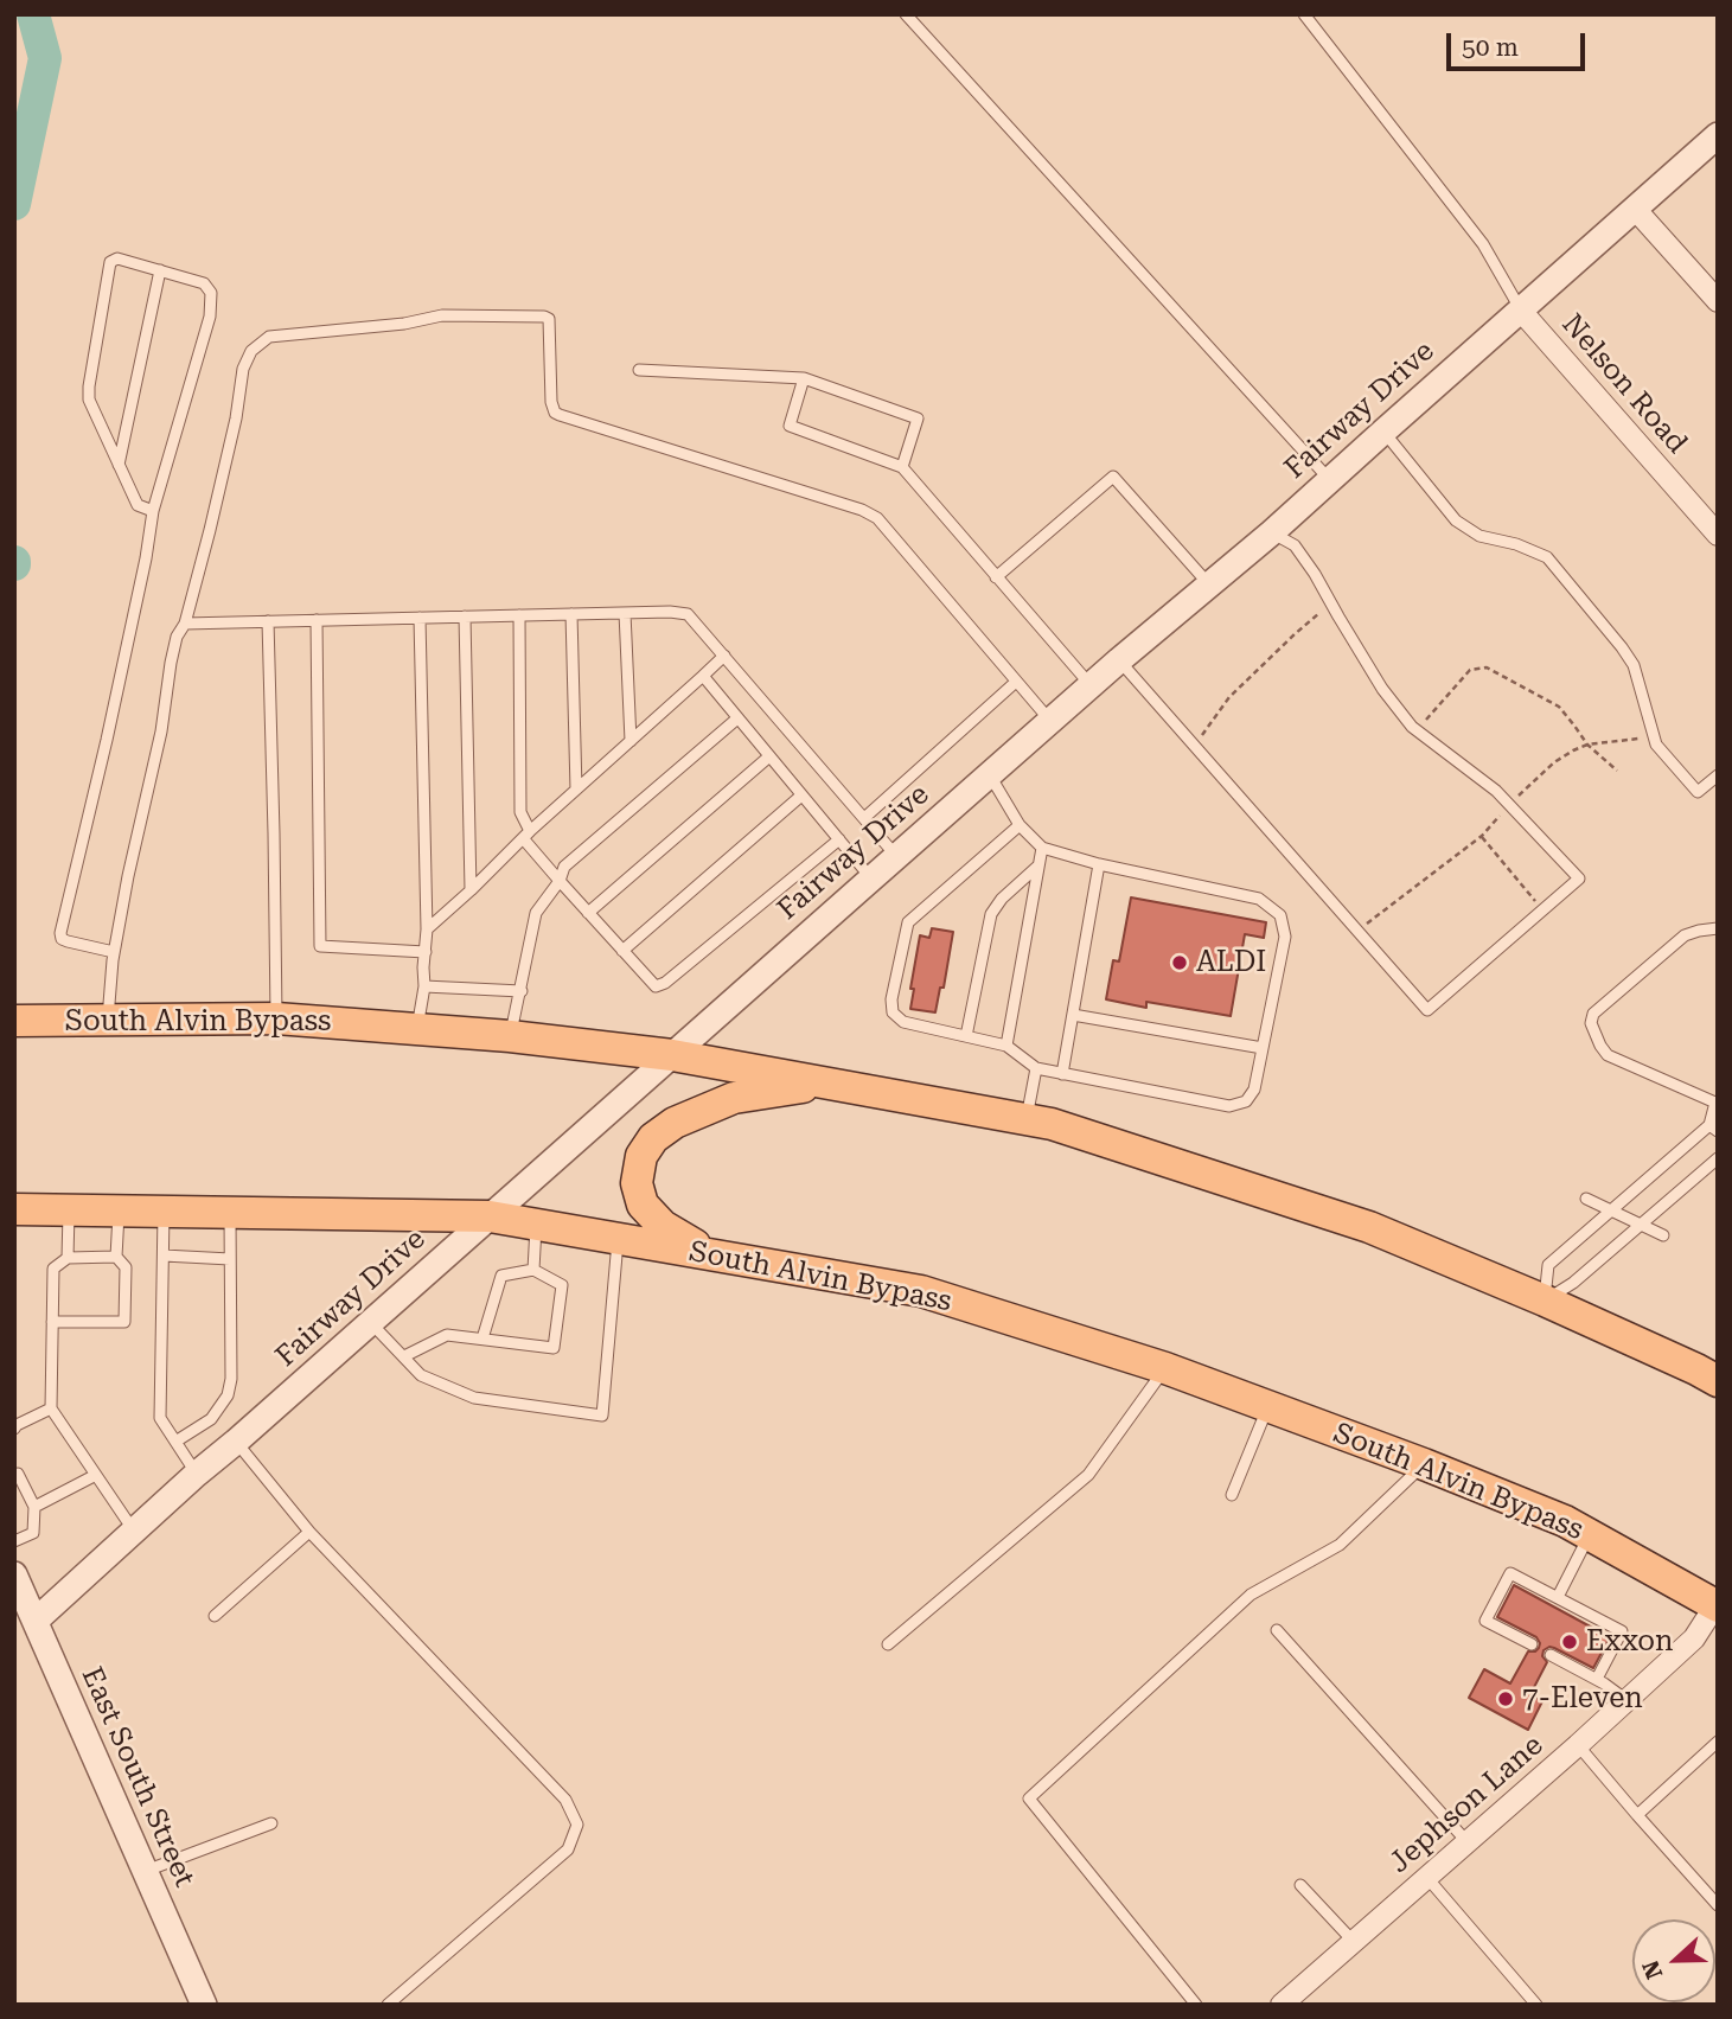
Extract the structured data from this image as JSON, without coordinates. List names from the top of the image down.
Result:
{
  "streets": {
    "main road": ["South Alvin Bypass"],
    "street": [
      "Nelson Road",
      "Fairway Drive",
      "East South Street",
      "Jephson Lane"
    ]
  },
  "crossings": [
    ["Nelson Road", "Fairway Drive"],
    ["Fairway Drive", "South Alvin Bypass"],
    ["Fairway Drive", "East South Street"],
    ["South Alvin Bypass", "Jephson Lane"]
  ],
  "places": ["ALDI", "Exxon", "7-Eleven"],
  "scale_bar": "50 m",
  "north": "left"
}
